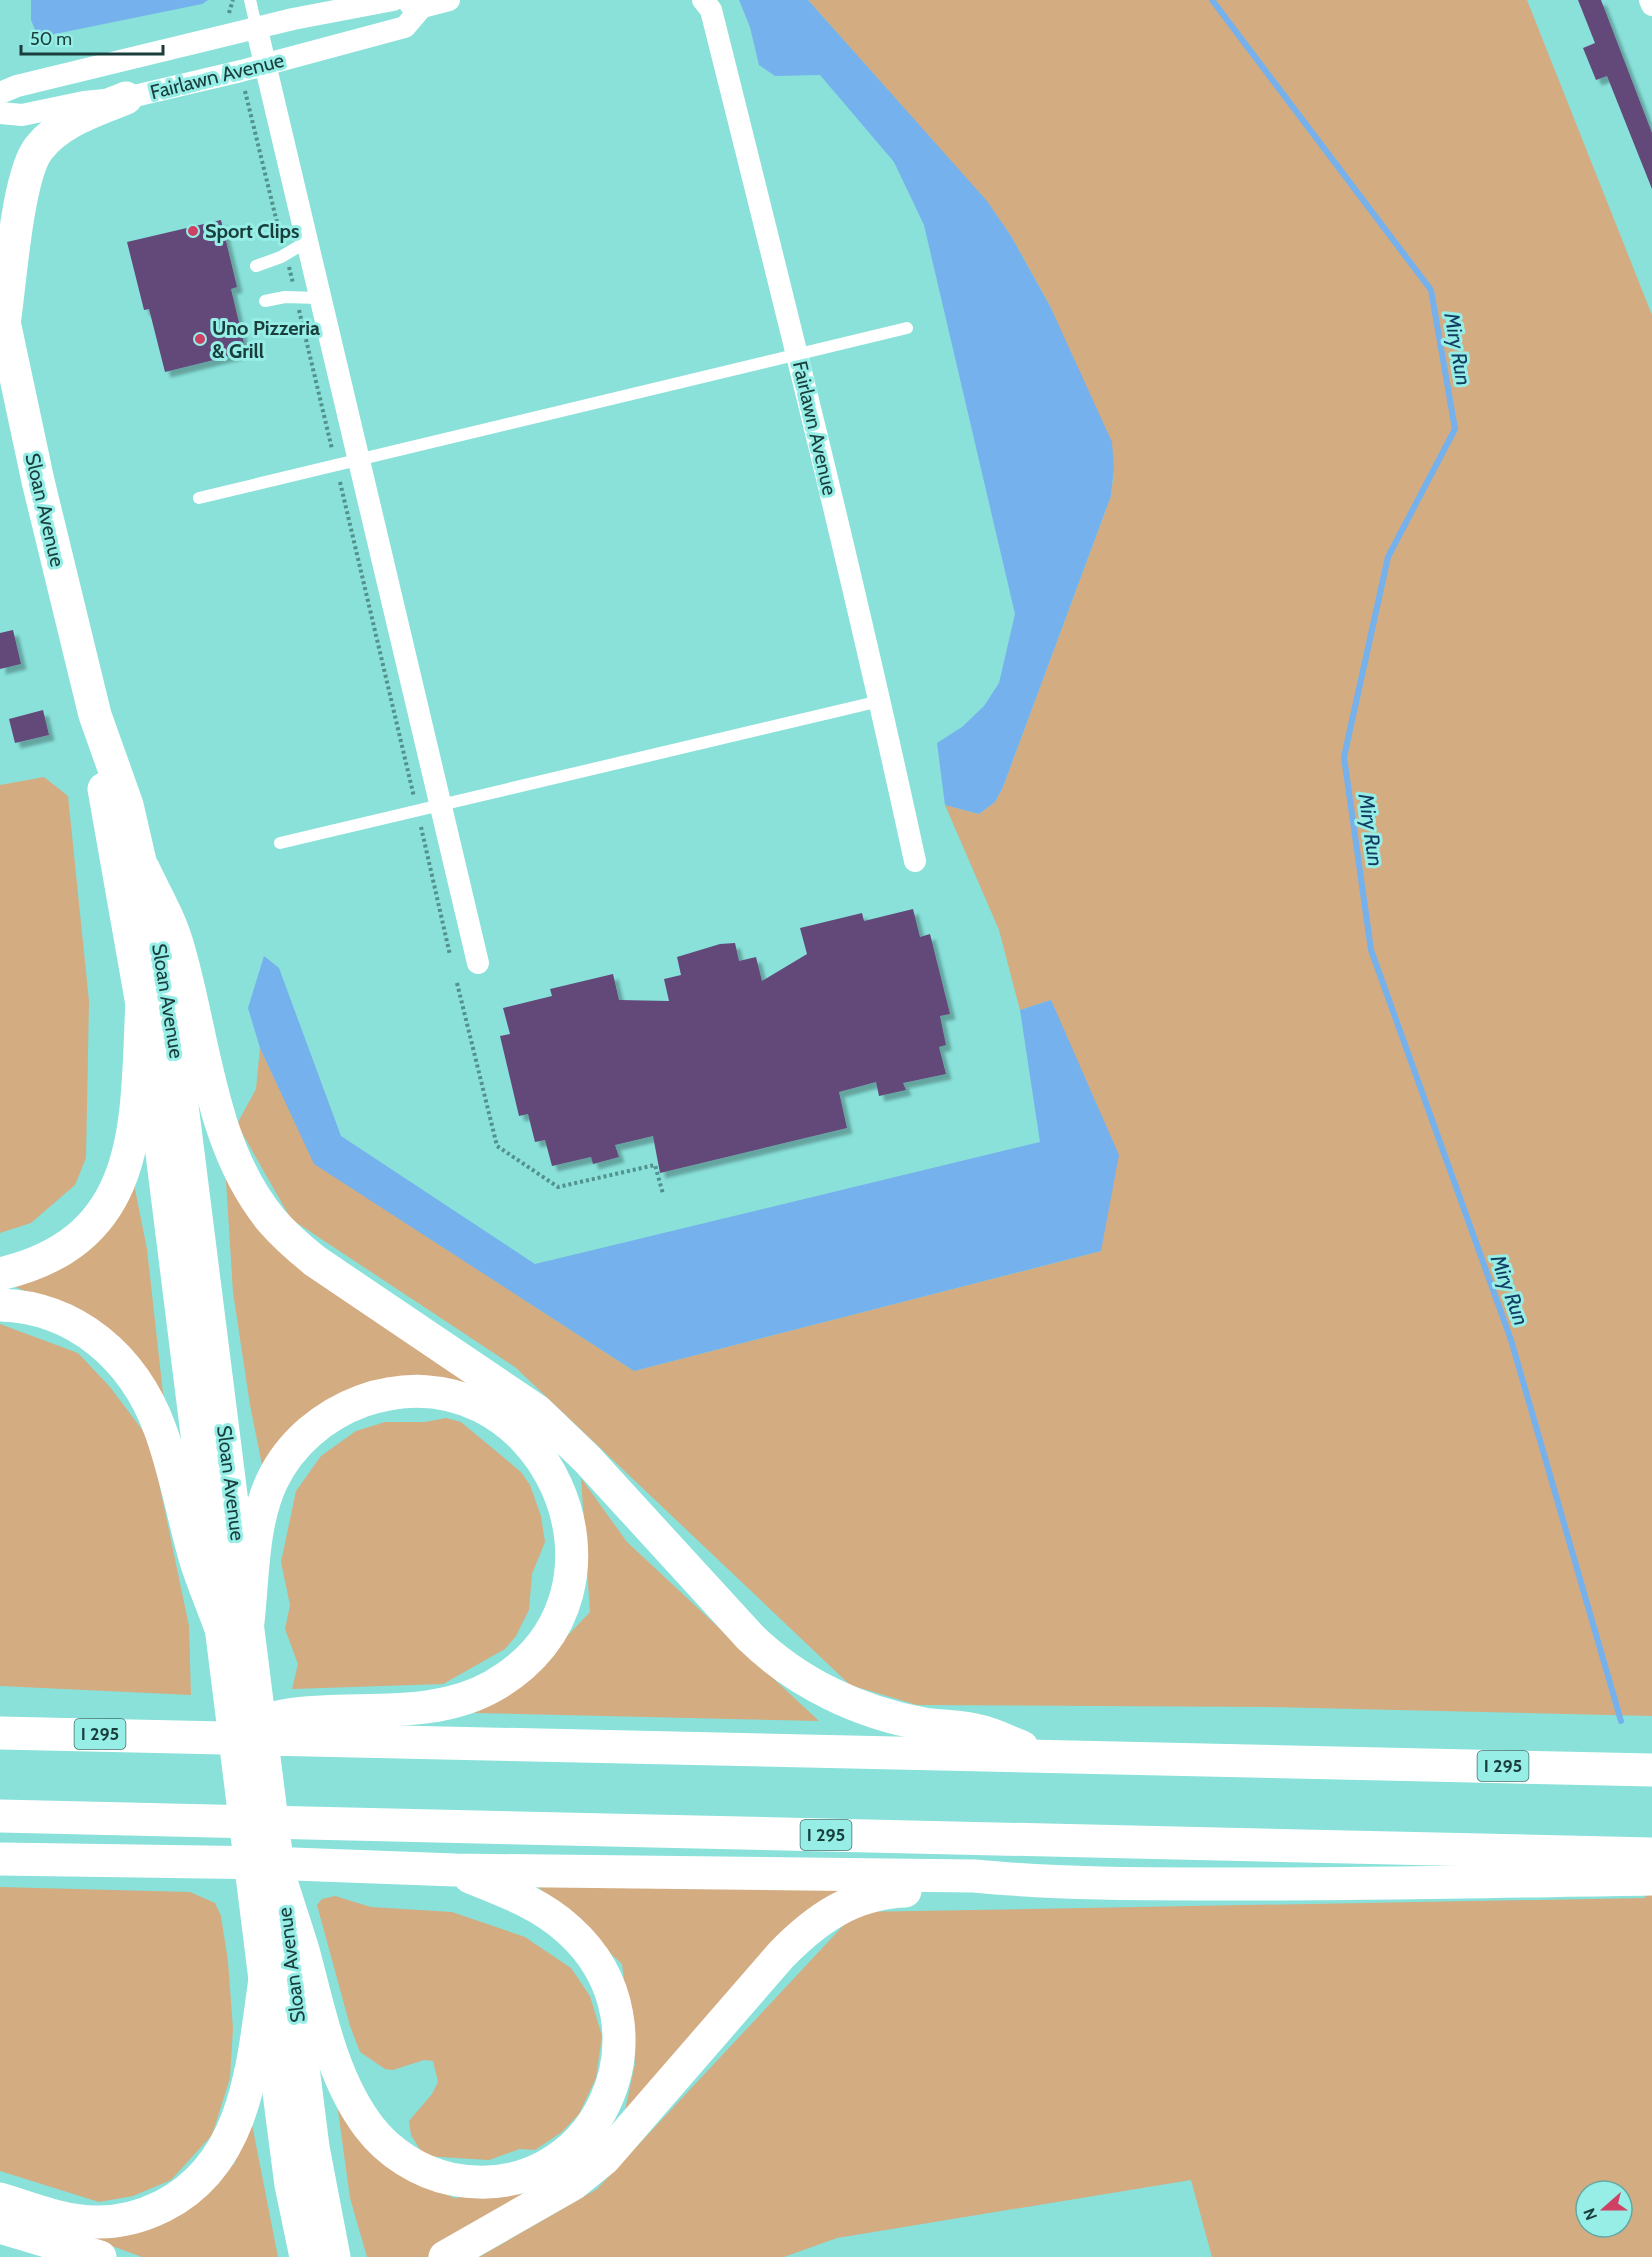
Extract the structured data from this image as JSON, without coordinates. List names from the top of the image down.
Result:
{
  "streets": {
    "main road": ["Sloan Avenue", "I 295"],
    "street": ["Fairlawn Avenue"]
  },
  "crossings": [
    ["Fairlawn Avenue", "Sloan Avenue"]
  ],
  "water": ["Miry Run"],
  "places": ["Sport Clips", "Uno Pizzeria & Grill"],
  "scale_bar": "50 m",
  "north": "left"
}
